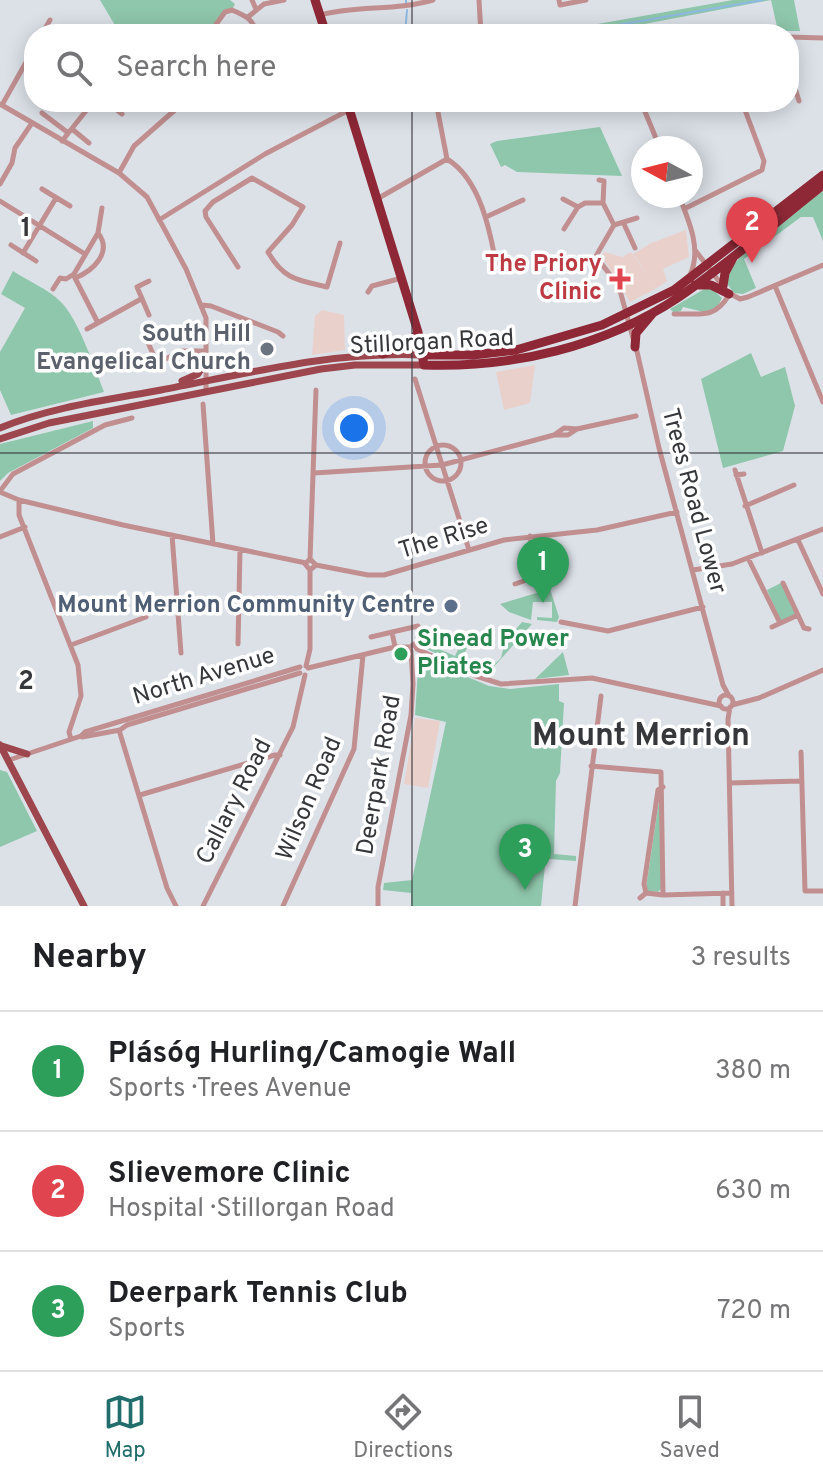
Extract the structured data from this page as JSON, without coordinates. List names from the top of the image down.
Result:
{
  "streets": {
    "highway": ["Stillorgan Road"],
    "street": [
      "Trees Road Lower",
      "The Rise",
      "North Avenue",
      "Deerpark Road",
      "Wilson Road",
      "Callary Road"
    ]
  },
  "crossings": [
    ["Stillorgan Road", "Trees Road Lower"],
    ["Trees Road Lower", "The Rise"],
    ["Trees Road Lower", "North Avenue"],
    ["The Rise", "Callary Road"],
    ["North Avenue", "Deerpark Road"],
    ["North Avenue", "Wilson Road"],
    ["North Avenue", "Callary Road"]
  ],
  "districts": ["Mount Merrion"],
  "places": {
    "health": ["The Priory Clinic"],
    "other": ["South Hill Evangelical Church", "Mount Merrion Community Centre", "Sinead Power Pliates"]
  },
  "north": "left",
  "page": {
    "search": "Search here",
    "pins": ["2", "1", "3"],
    "heading": ["Nearby", "3 results"],
    "list": [
      {
        "mark": "1",
        "name": "Plásóg Hurling/Camogie Wall",
        "note": "Sports · Trees Avenue",
        "value": "380 m"
      },
      {
        "mark": "2",
        "name": "Slievemore Clinic",
        "note": "Hospital · Stillorgan Road",
        "value": "630 m"
      },
      {
        "mark": "3",
        "name": "Deerpark Tennis Club",
        "note": "Sports",
        "value": "720 m"
      }
    ],
    "nav": ["Map", "Directions", "Saved"]
  },
  "grid": {
    "rows": ["1", "2"]
  }
}
